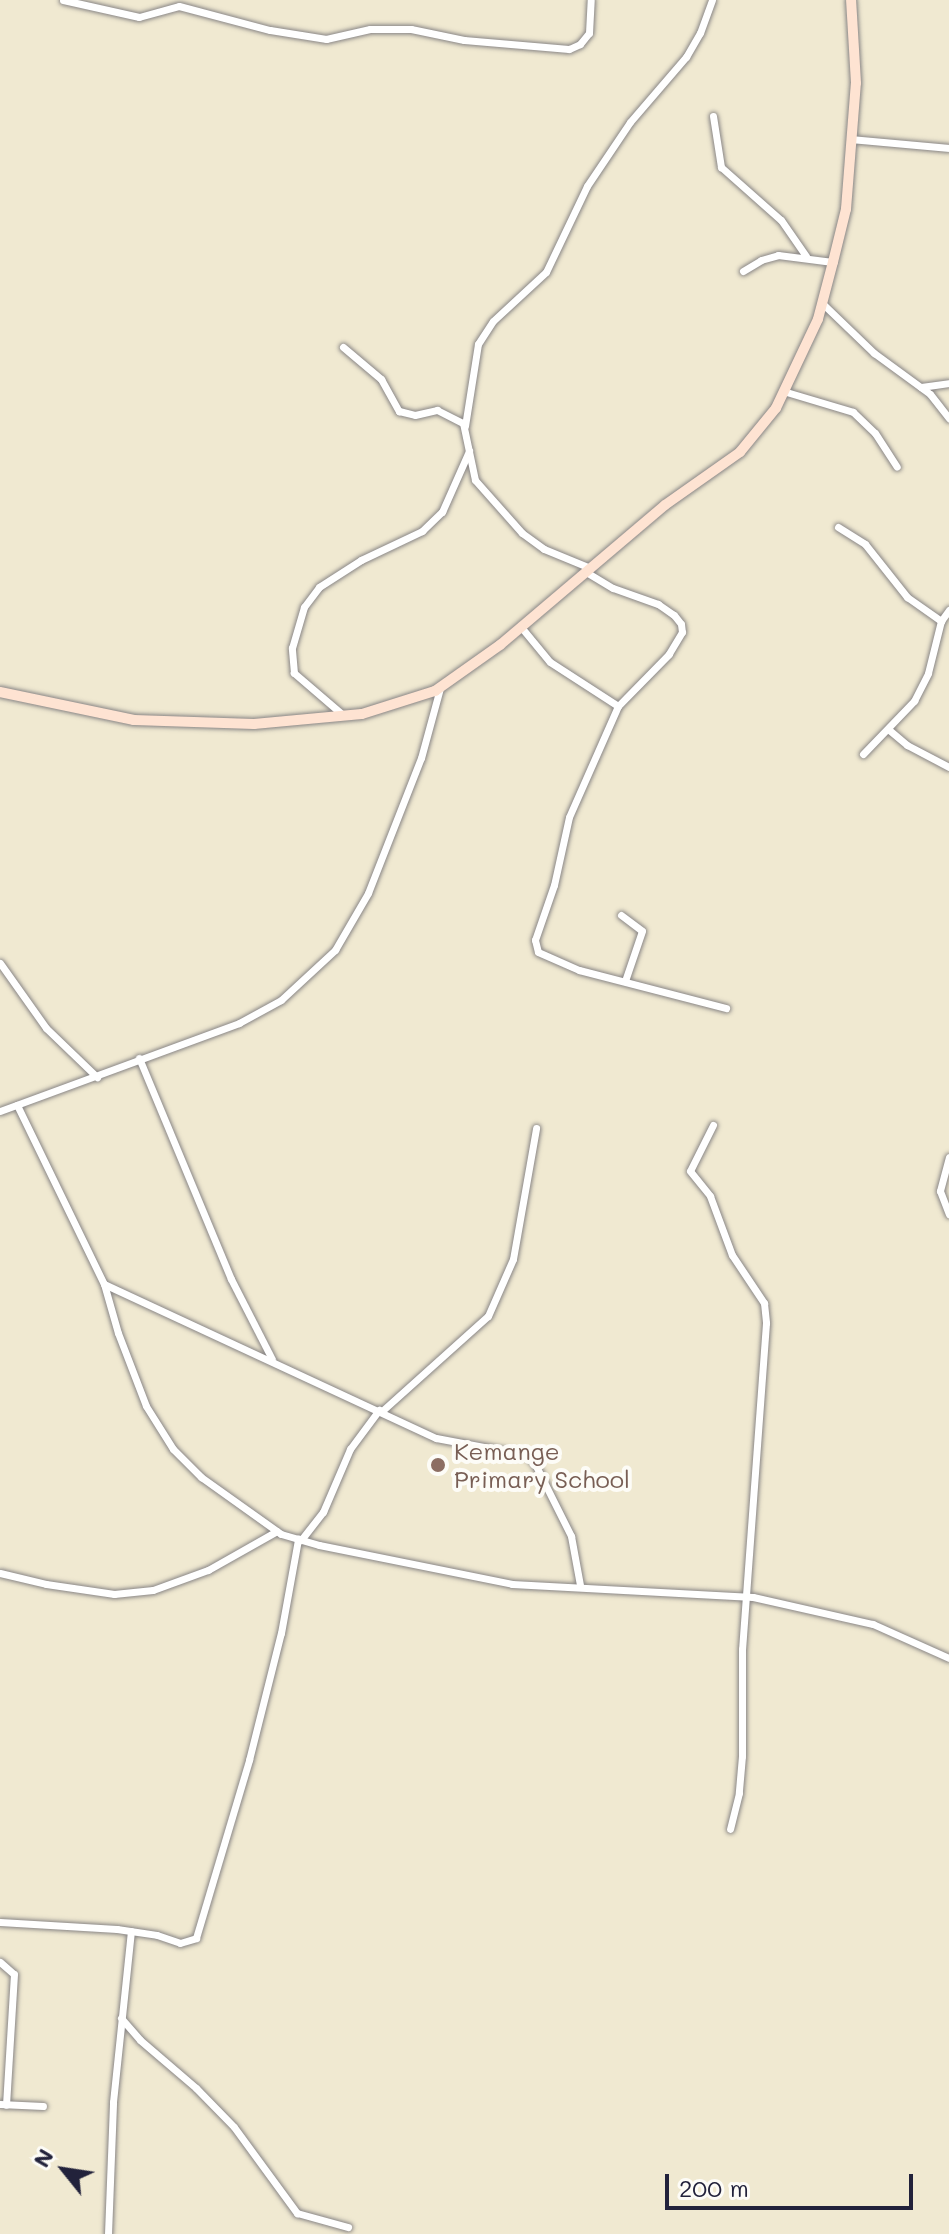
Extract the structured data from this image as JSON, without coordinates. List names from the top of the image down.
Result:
{
  "places": ["Kemange Primary School"],
  "scale_bar": "200 m",
  "north": "top left"
}
